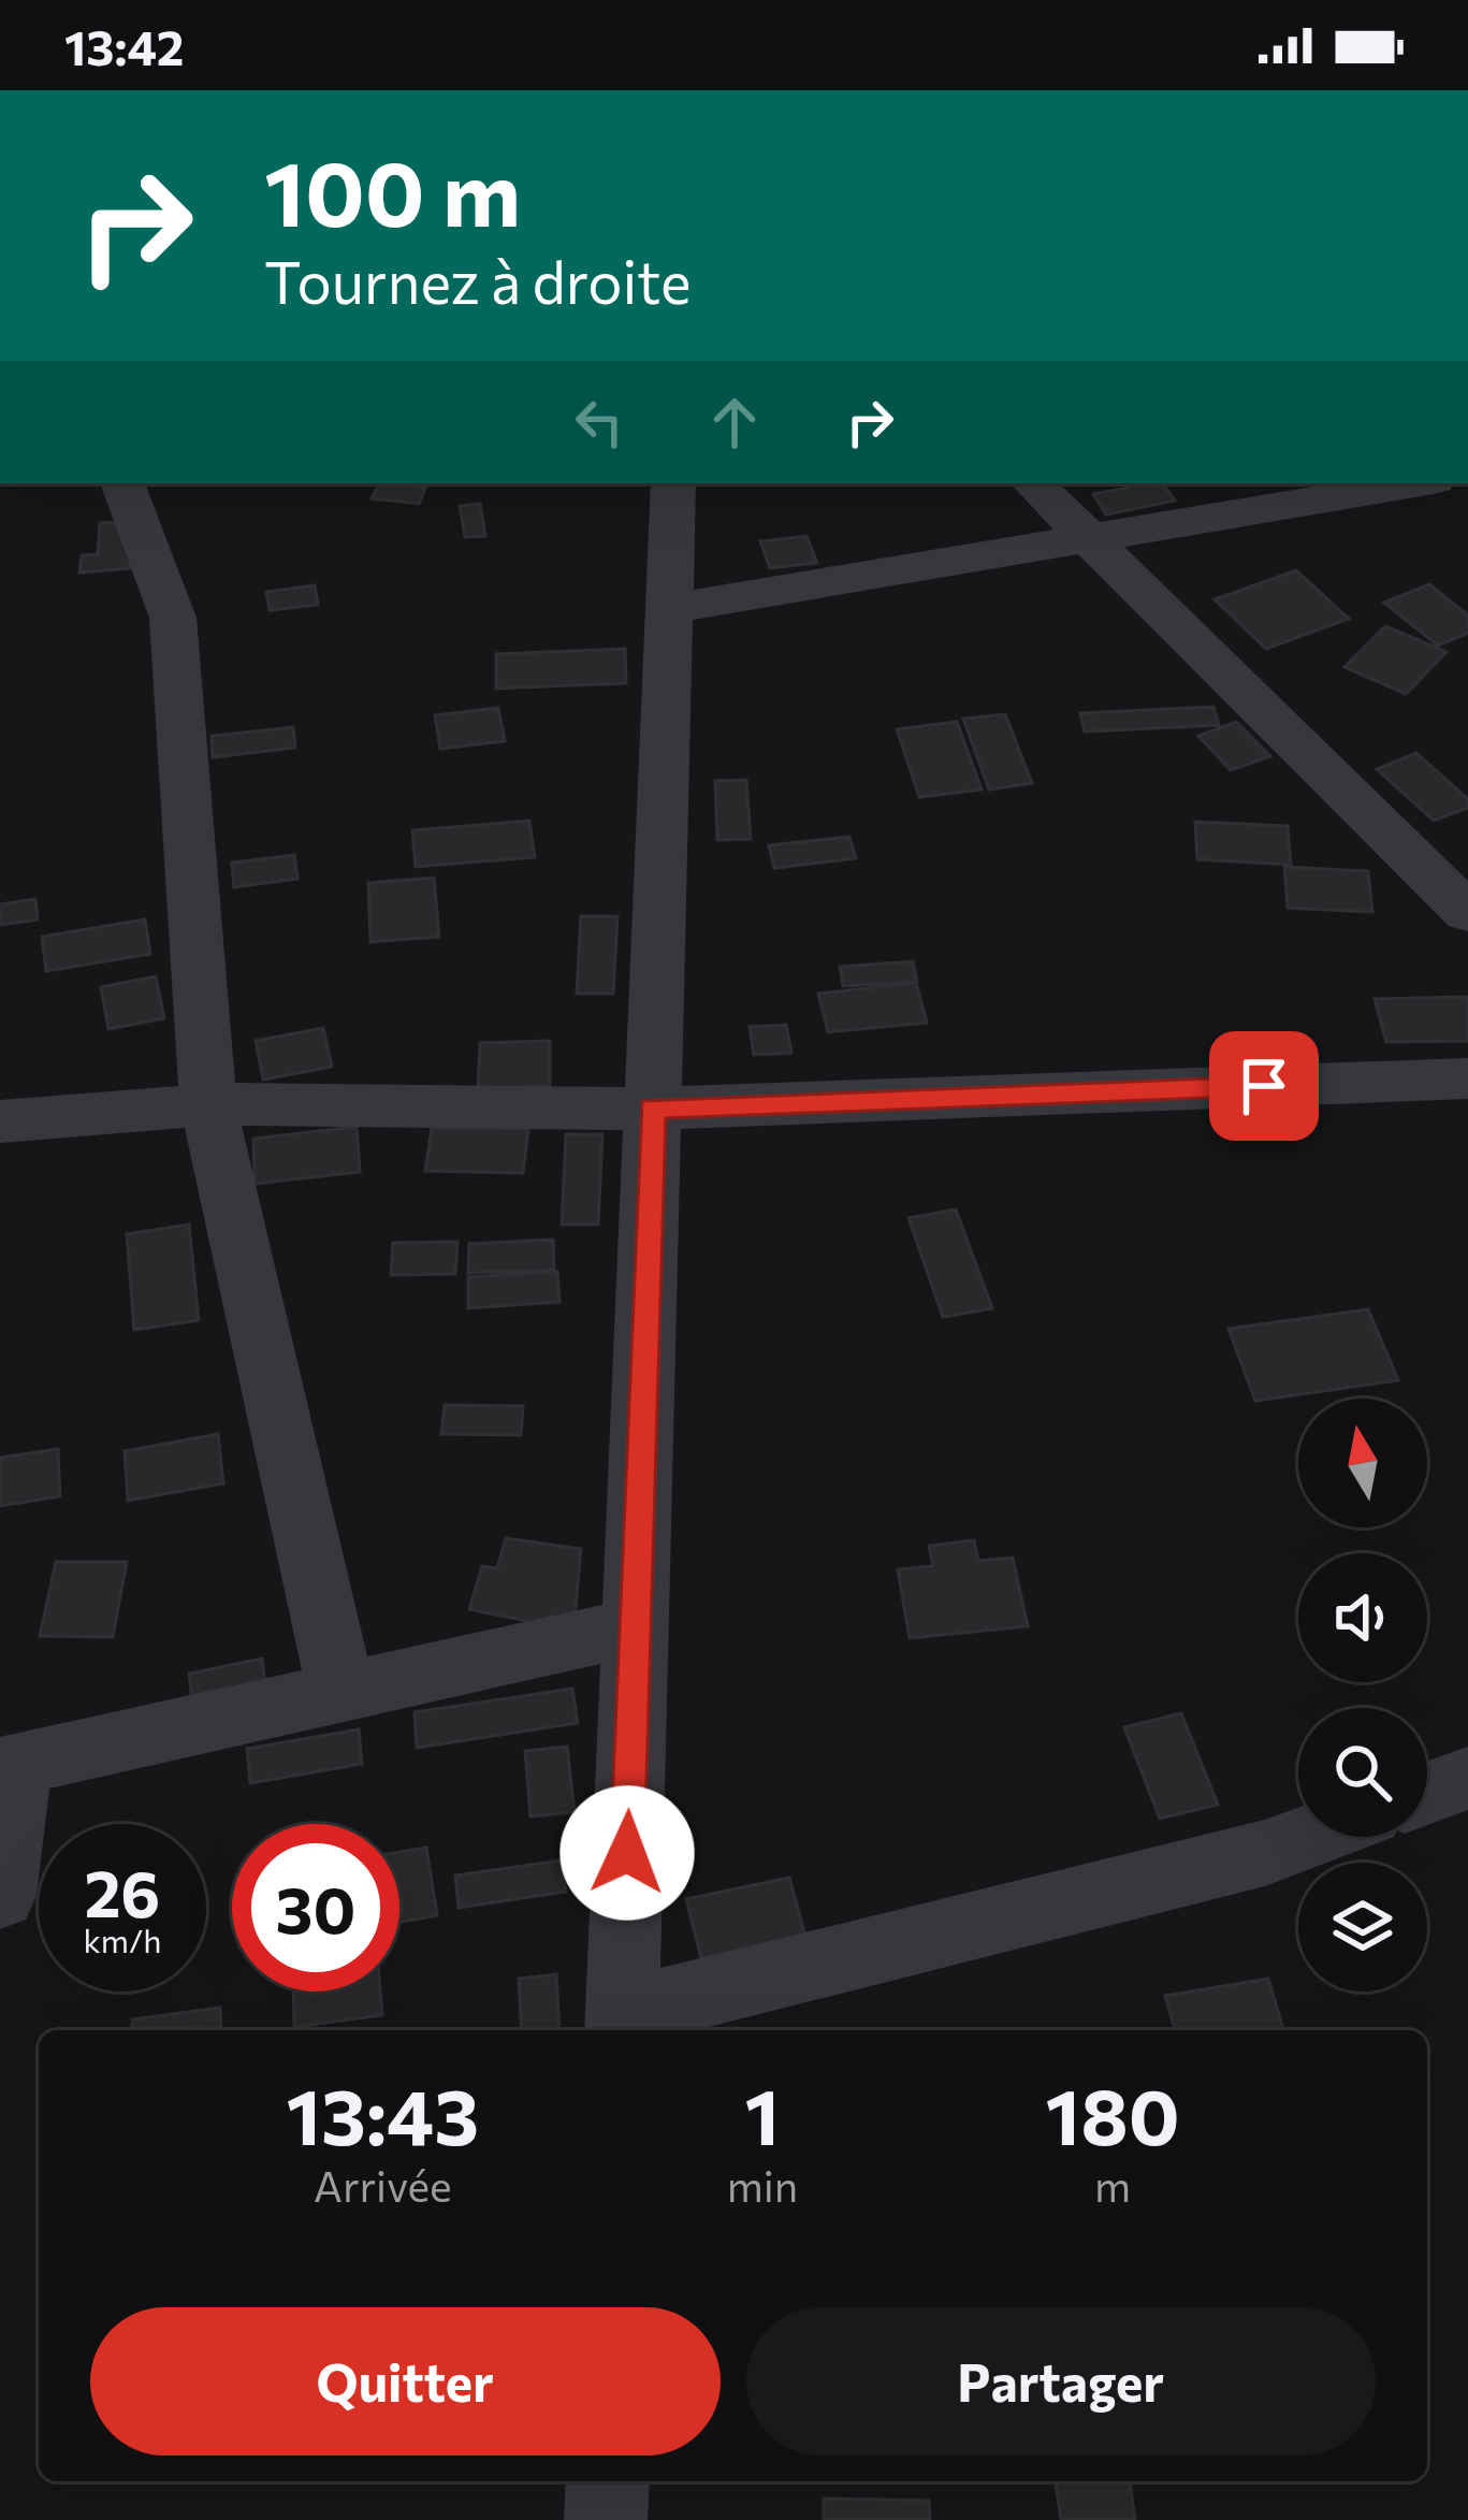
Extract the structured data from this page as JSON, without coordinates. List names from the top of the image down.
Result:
{
  "north": "top",
  "page": {
    "status": "13:42",
    "turn": ["100 m", "Tournez à droite"],
    "speed": "26 km/h",
    "limit": "30",
    "eta": [
      "13:43",
      "Arrivée",
      "1",
      "min",
      "180",
      "m"
    ],
    "buttons": ["Quitter", "Partager"]
  }
}
